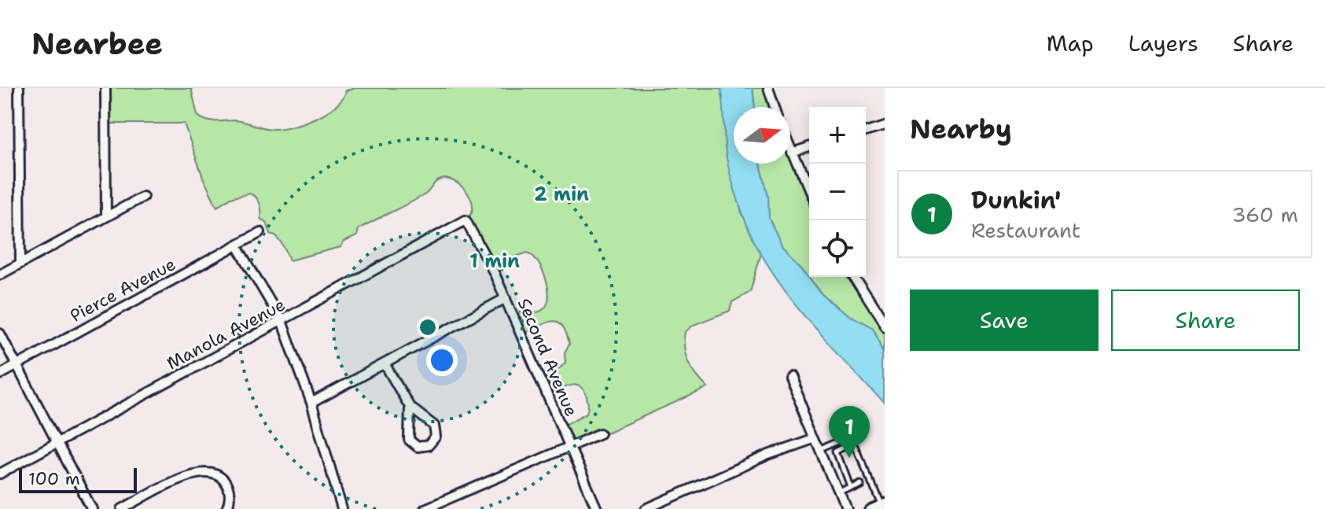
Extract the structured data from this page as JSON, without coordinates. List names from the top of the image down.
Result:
{
  "streets": {
    "street": ["Pierce Avenue", "Manola Avenue", "Second Avenue"]
  },
  "crossings": [
    ["Manola Avenue", "Second Avenue"]
  ],
  "scale_bar": "100 m",
  "north": "right",
  "page": {
    "header": "Nearbee",
    "nav": ["Map", "Layers", "Share"],
    "heading": "Nearby",
    "map_buttons": ["+", "−"],
    "list": [
      {
        "mark": "1",
        "name": "Dunkin'",
        "note": "Restaurant",
        "value": "360 m"
      }
    ],
    "buttons": ["Save", "Share"],
    "pins": "1",
    "scale": "100 m"
  },
  "rings": ["2 min", "1 min"]
}
